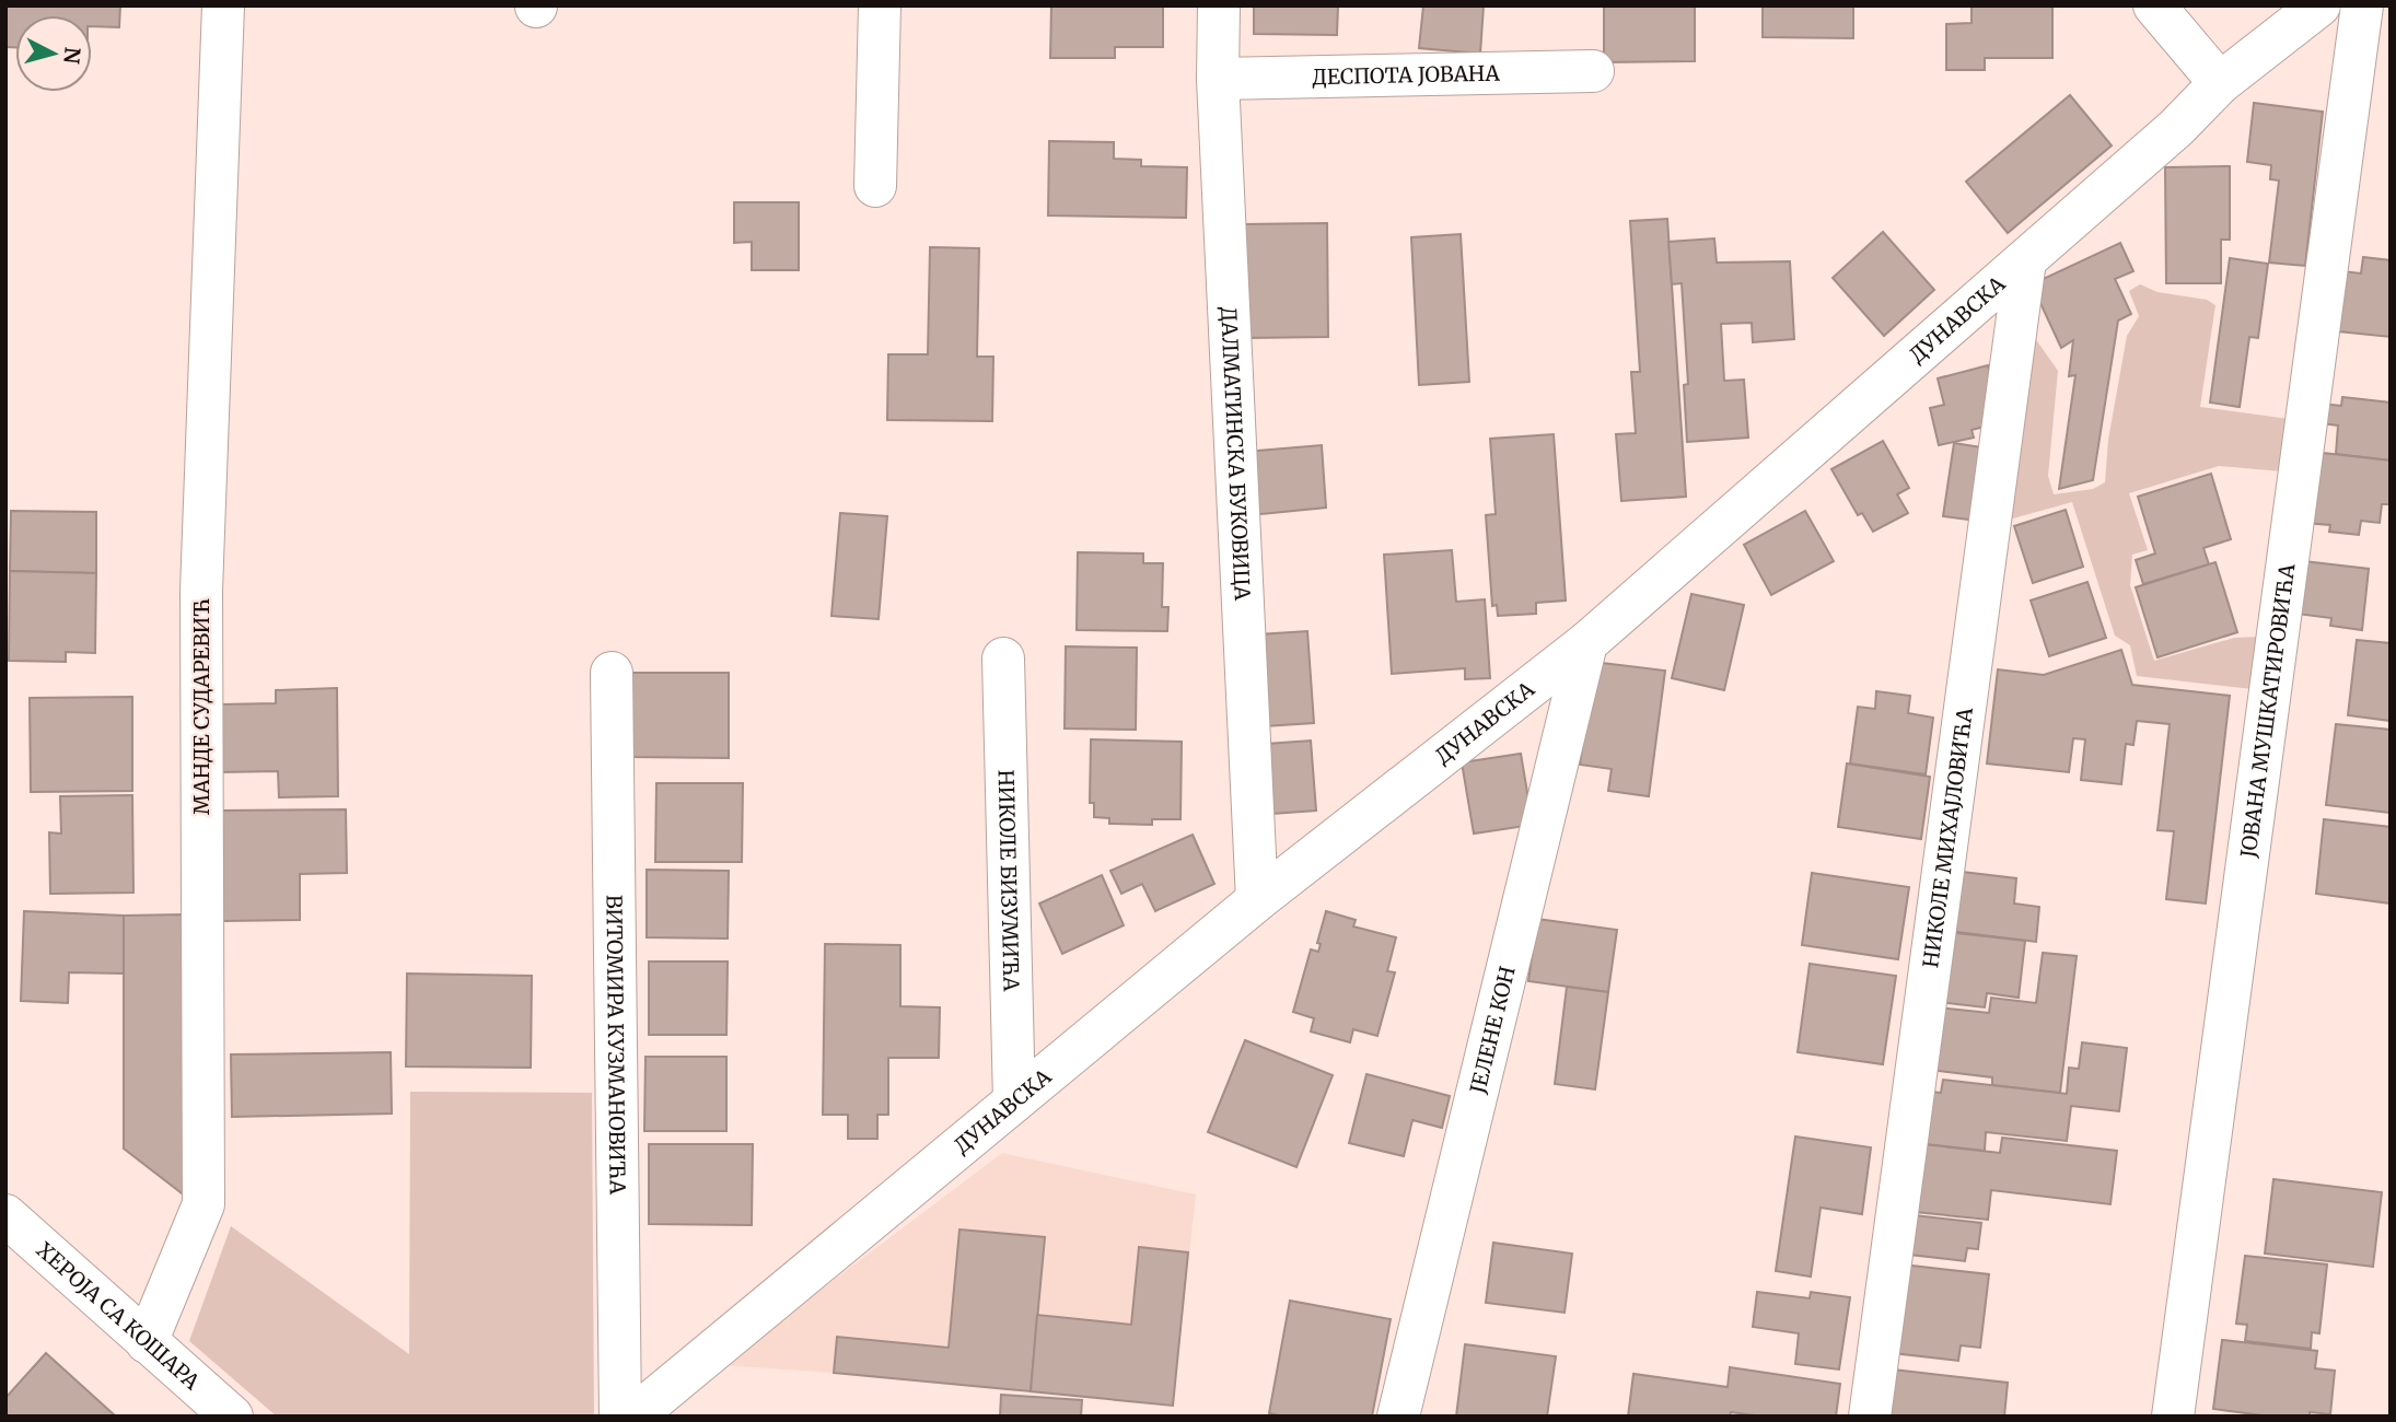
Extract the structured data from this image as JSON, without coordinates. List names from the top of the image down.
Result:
{
  "streets": {
    "street": [
      "ДЕСПОТА ЈОВАНА",
      "ДУНАВСКА",
      "ДАЛМАТИНСКА БУКОВИЦА",
      "МАНДЕ СУДАРЕВИЋ",
      "ЈОВАНА МУШКАТИРОВИЋА",
      "НИКОЛЕ МИХАЈЛОВИЋА",
      "НИКОЛЕ БИЗУМИЋА",
      "ЈЕЛЕНЕ КОН",
      "ВИТОМИРА КУЗМАНОВИЋА",
      "ХЕРОЈА СА КОШАРА"
    ]
  },
  "crossings": [
    ["ДЕСПОТА ЈОВАНА", "ДАЛМАТИНСКА БУКОВИЦА"],
    ["ДУНАВСКА", "ДАЛМАТИНСКА БУКОВИЦА"],
    ["ДУНАВСКА", "НИКОЛЕ МИХАЈЛОВИЋА"],
    ["ДУНАВСКА", "НИКОЛЕ БИЗУМИЋА"],
    ["ДУНАВСКА", "ЈЕЛЕНЕ КОН"],
    ["МАНДЕ СУДАРЕВИЋ", "ХЕРОЈА СА КОШАРА"]
  ],
  "north": "right"
}
